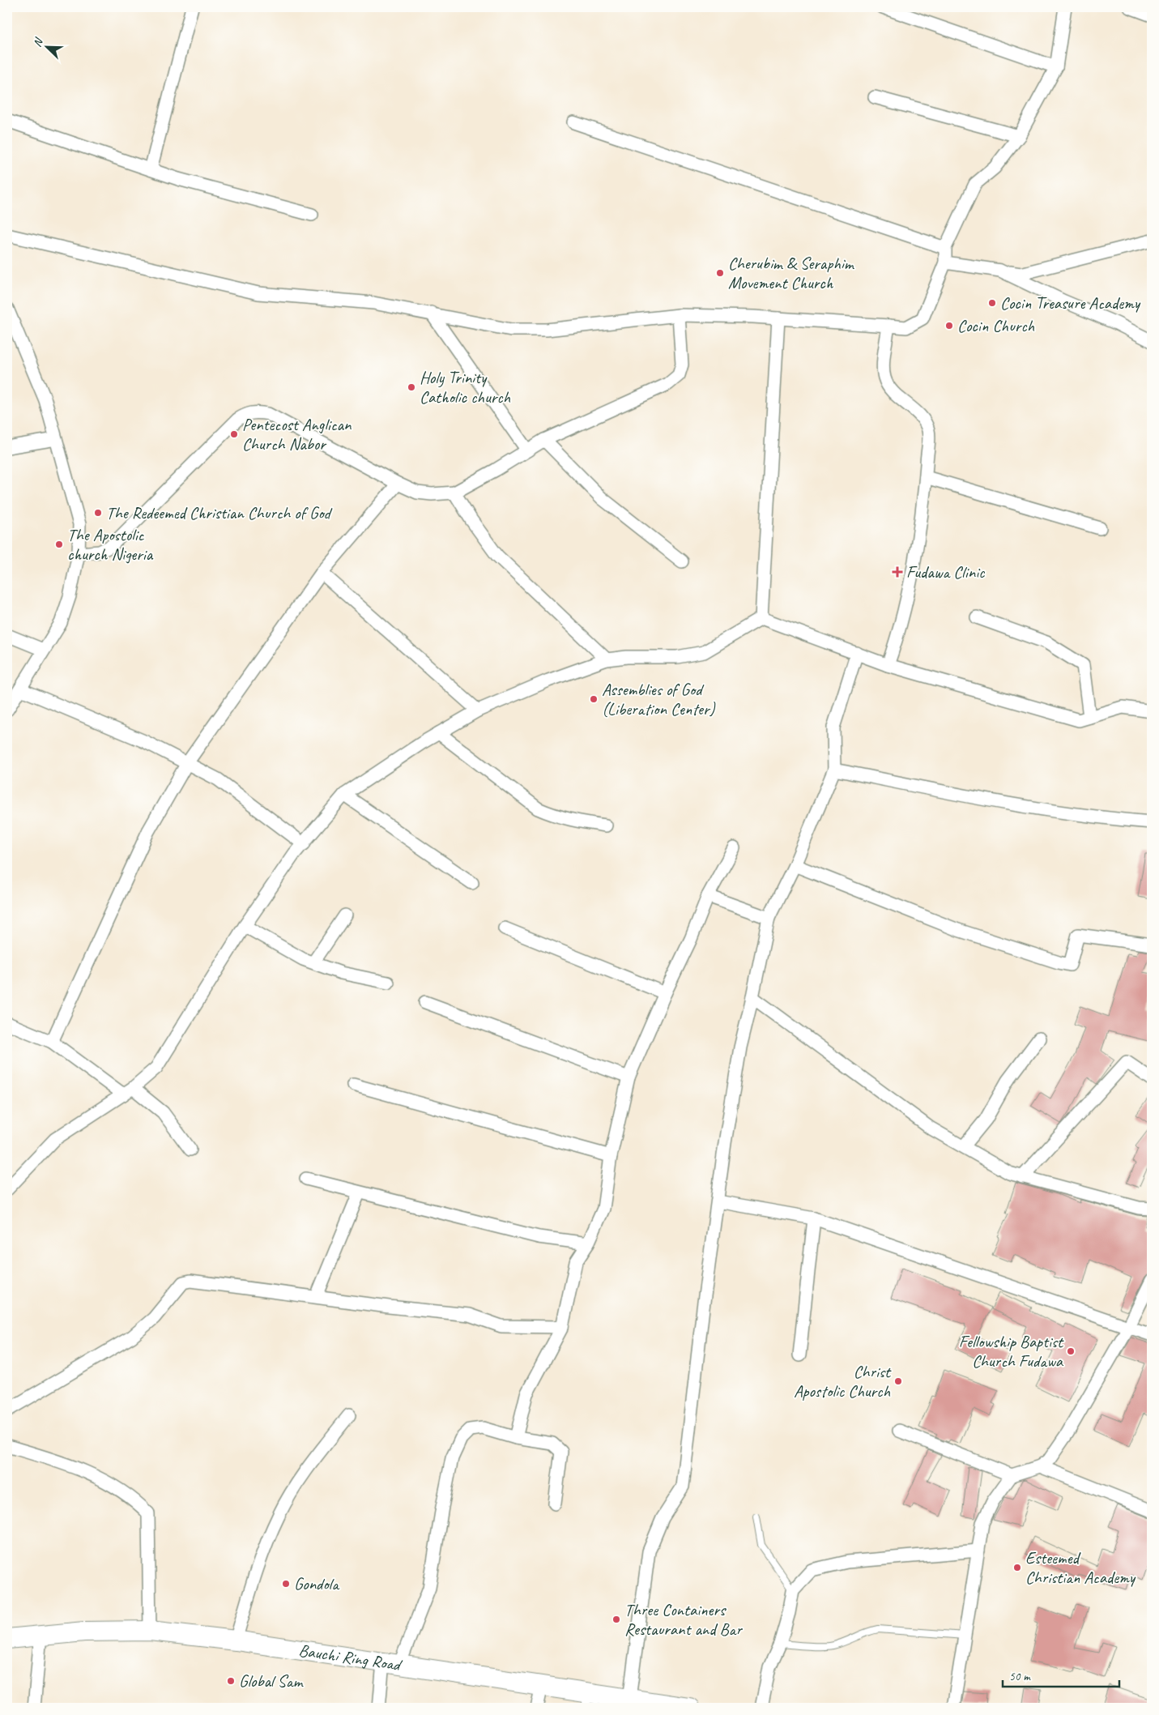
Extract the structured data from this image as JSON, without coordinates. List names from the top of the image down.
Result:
{
  "streets": {
    "main road": ["Bauchi Ring Road"]
  },
  "places": {
    "other": [
      "Cherubim & Seraphim Movement Church",
      "Cocin Treasure Academy",
      "Cocin Church",
      "Holy Trinity Catholic church",
      "Pentecost Anglican Church Nabor",
      "The Redeemed Christian Church of God",
      "The Apostolic church Nigeria",
      "Assemblies of God (Liberation Center)",
      "Fellowship Baptist Church Fudawa",
      "Christ Apostolic Church",
      "Esteemed Christian Academy",
      "Gondola",
      "Three Containers Restaurant and Bar",
      "Global Sam"
    ],
    "health": ["Fudawa Clinic"]
  },
  "scale_bar": "50 m",
  "north": "top left"
}
